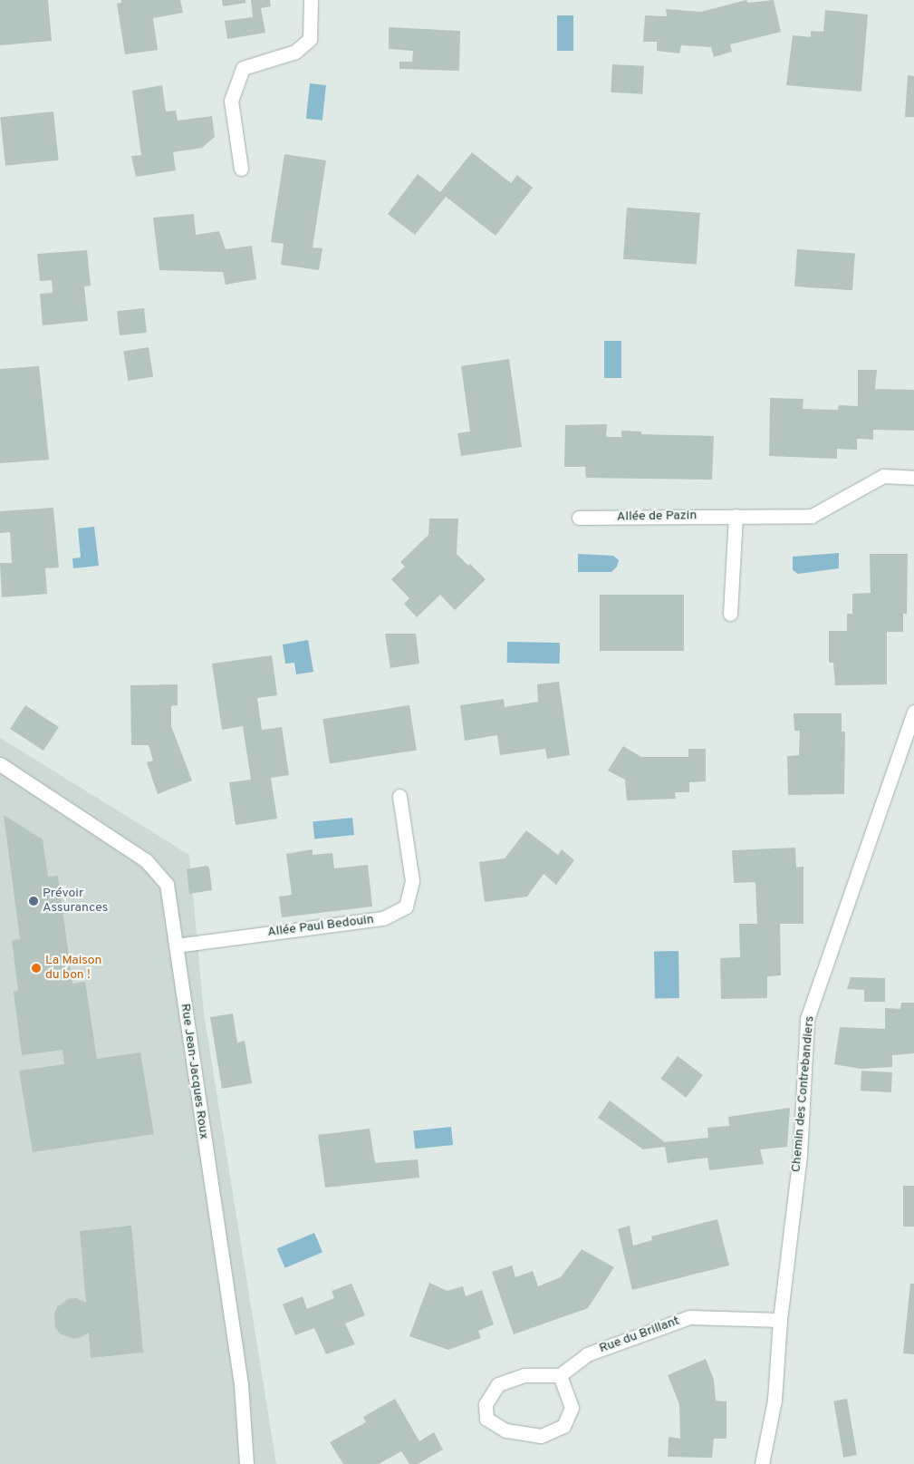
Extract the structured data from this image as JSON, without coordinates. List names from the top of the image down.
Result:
{
  "streets": {
    "street": [
      "Allée de Pazin",
      "Allée Paul Bedouin",
      "Rue Jean-Jacques Roux",
      "Chemin des Contrebandiers",
      "Rue du Brillant"
    ]
  },
  "crossings": [
    ["Allée Paul Bedouin", "Rue Jean-Jacques Roux"],
    ["Chemin des Contrebandiers", "Rue du Brillant"]
  ],
  "places": ["Prévoir Assurances", "La Maison du bon !"]
}
